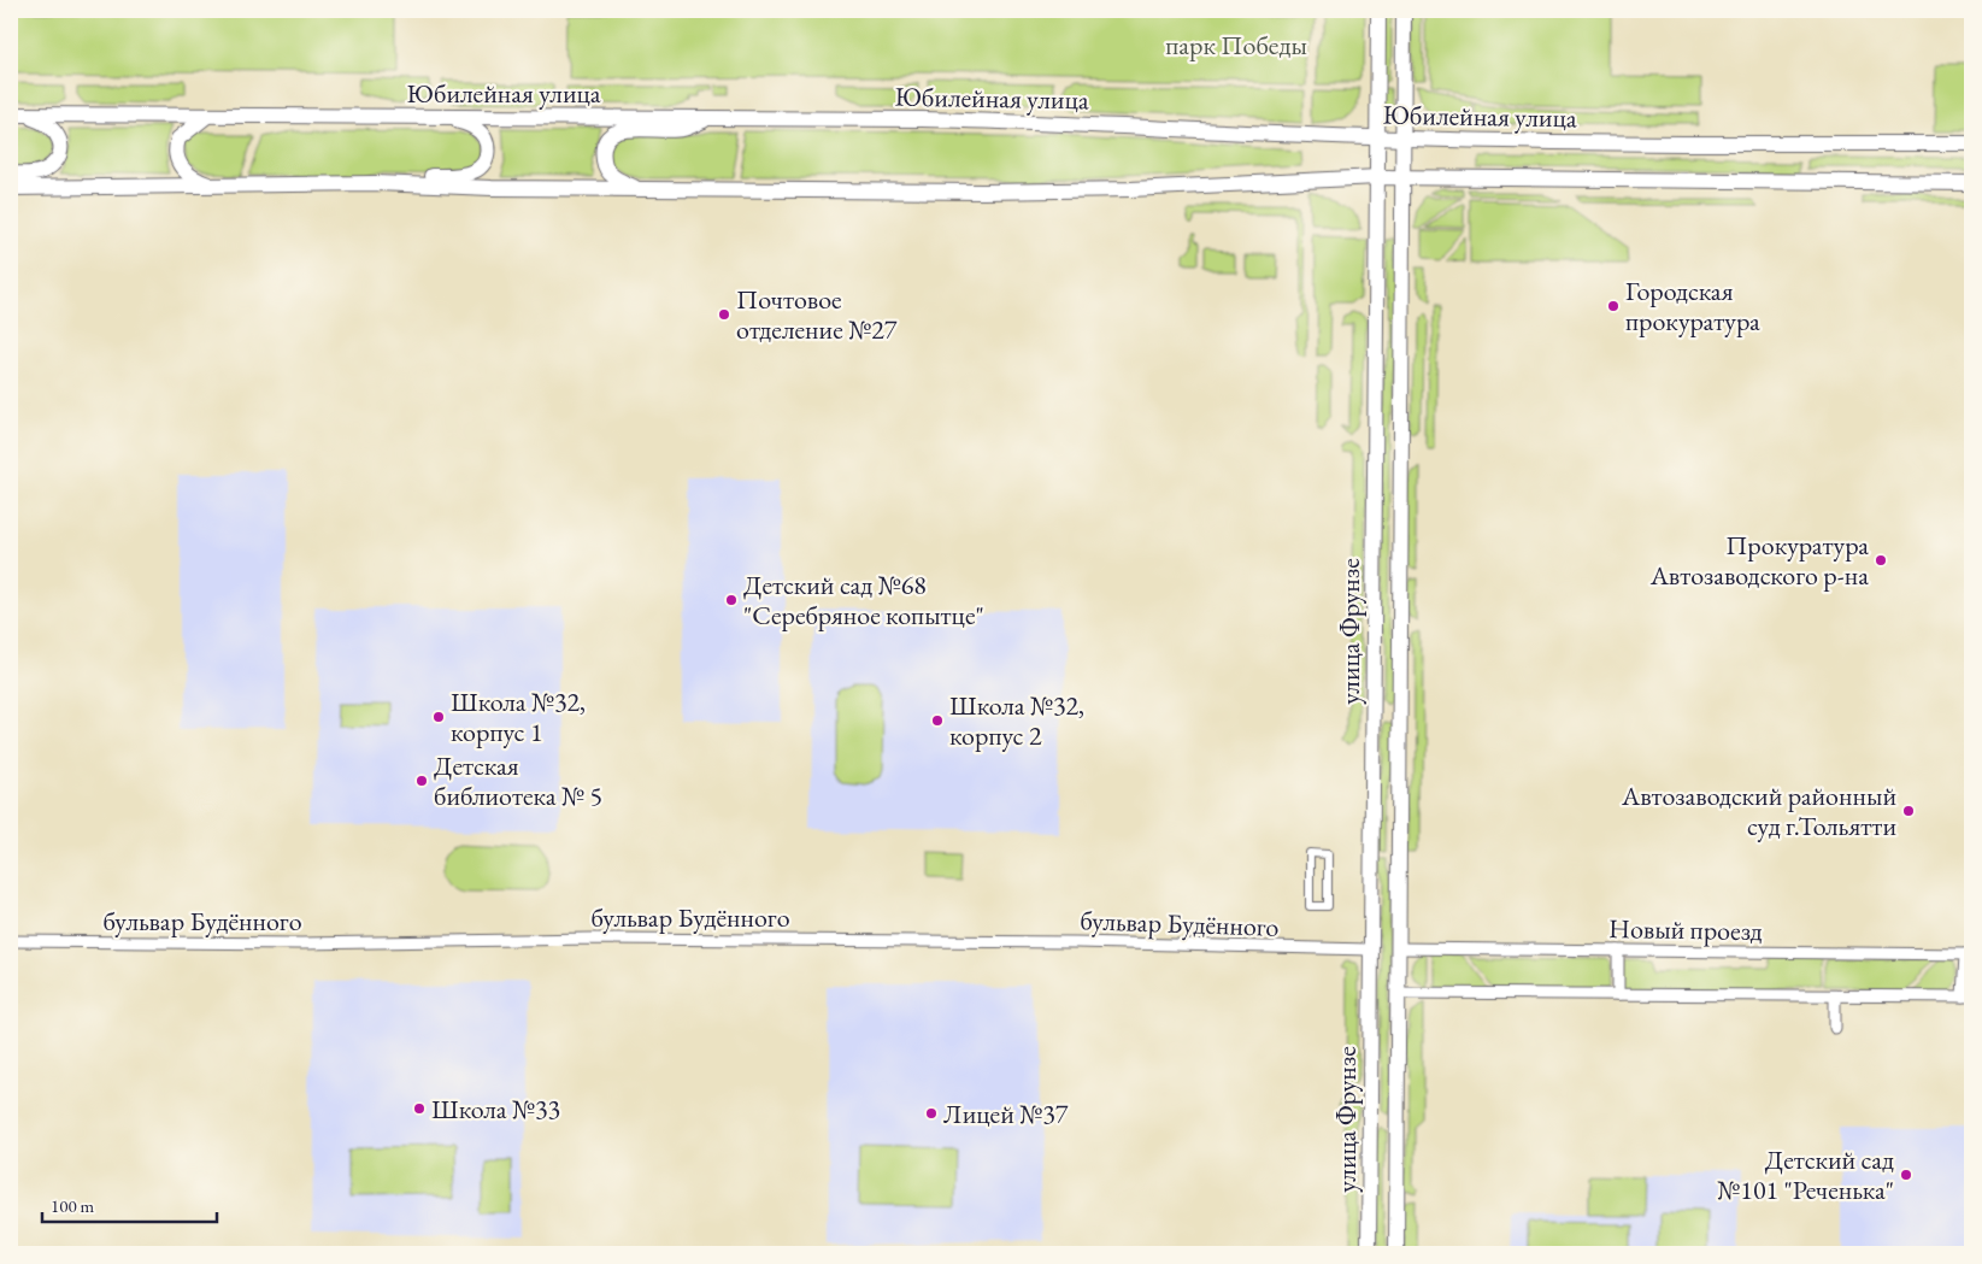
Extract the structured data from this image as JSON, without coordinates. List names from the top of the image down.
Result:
{
  "streets": {
    "main road": ["Юбилейная улица", "улица Фрунзе"],
    "street": ["бульвар Будённого", "Новый проезд"]
  },
  "crossings": [
    ["Юбилейная улица", "улица Фрунзе"],
    ["улица Фрунзе", "бульвар Будённого"],
    ["улица Фрунзе", "Новый проезд"]
  ],
  "parks": ["парк Победы"],
  "places": [
    "Городская прокуратура",
    "Почтовое отделение №27",
    "Прокуратура Автозаводского р-на",
    "Детский сад №68 \"Серебряное копытце\"",
    "Школа №32, корпус 1",
    "Школа №32, корпус 2",
    "Детская библиотека № 5",
    "Автозаводский районный суд г.Тольятти",
    "Школа №33",
    "Лицей №37",
    "Детский сад №101 \"Реченька\""
  ],
  "scale_bar": "100 m"
}
